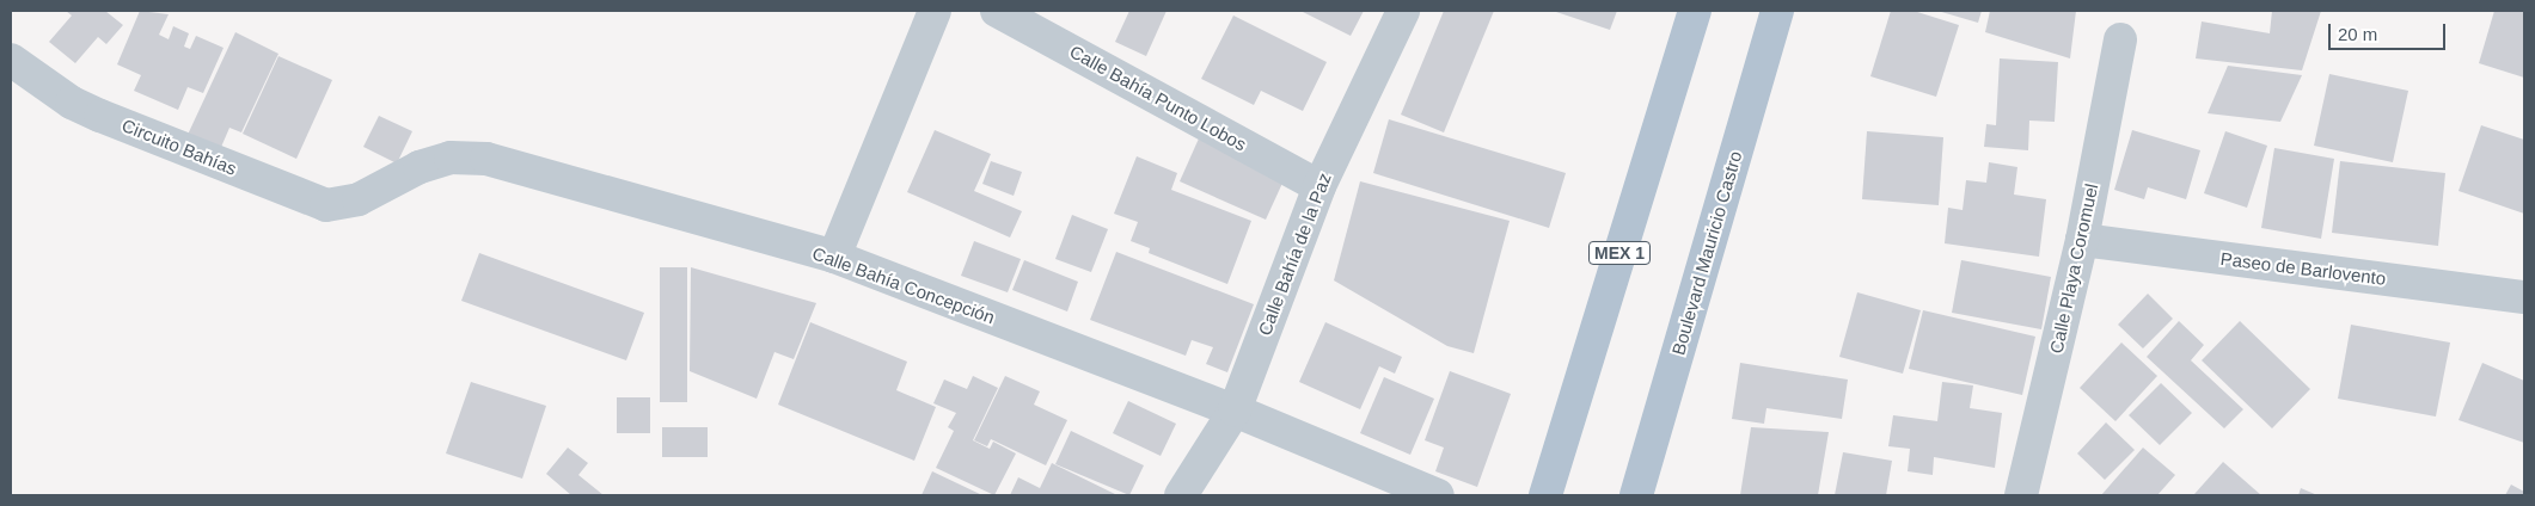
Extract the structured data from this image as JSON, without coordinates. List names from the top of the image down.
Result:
{
  "streets": {
    "main road": ["MEX 1", "Boulevard Mauricio Castro"],
    "street": [
      "Calle Bahía Punto Lobos",
      "Circuito Bahías",
      "Calle Bahía de la Paz",
      "Calle Playa Coromuel",
      "Paseo de Barlovento",
      "Calle Bahía Concepción"
    ]
  },
  "crossings": [
    ["Calle Bahía Punto Lobos", "Calle Bahía de la Paz"],
    ["Circuito Bahías", "Calle Bahía Concepción"],
    ["Calle Bahía de la Paz", "Calle Bahía Concepción"],
    ["Calle Playa Coromuel", "Paseo de Barlovento"]
  ],
  "scale_bar": "20 m"
}
